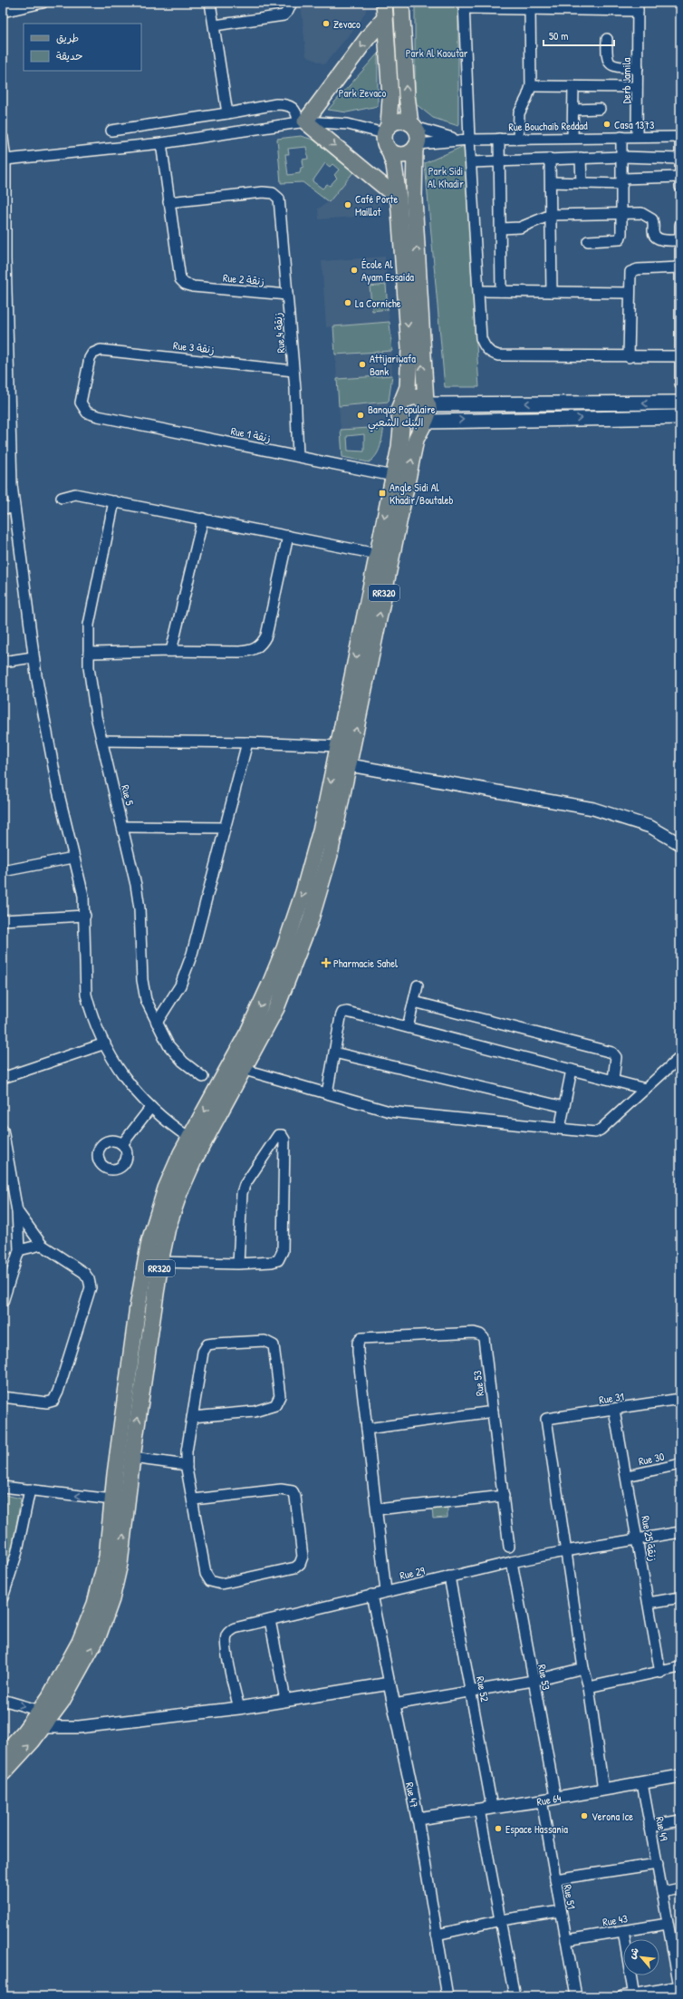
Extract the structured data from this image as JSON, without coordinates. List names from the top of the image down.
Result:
{
  "streets": {
    "main road": ["RR320"],
    "street": [
      "Derb Jamila",
      "Rue Bouchaib Reddad",
      "Rue 2 زنقة",
      "Rue 4 زنقة",
      "Rue 3 زنقة",
      "Rue 1 زنقة",
      "Rue 5",
      "Rue 53",
      "Rue 31",
      "Rue 30",
      "Rue 25 زنقة",
      "Rue 29",
      "Rue 52",
      "Rue 47",
      "Rue 64",
      "Rue 49",
      "Rue 51",
      "Rue 43"
    ]
  },
  "crossings": [
    ["Derb Jamila", "Rue Bouchaib Reddad"],
    ["Rue Bouchaib Reddad", "RR320"],
    ["Rue 2 زنقة", "Rue 4 زنقة"],
    ["Rue 4 زنقة", "Rue 3 زنقة"],
    ["Rue 4 زنقة", "Rue 1 زنقة"],
    ["Rue 3 زنقة", "Rue 1 زنقة"],
    ["Rue 1 زنقة", "RR320"],
    ["Rue 53", "Rue 29"],
    ["Rue 53", "Rue 64"],
    ["Rue 31", "Rue 25 زنقة"],
    ["Rue 31", "Rue 29"],
    ["Rue 30", "Rue 25 زنقة"],
    ["Rue 25 زنقة", "Rue 29"],
    ["Rue 29", "Rue 52"],
    ["Rue 29", "Rue 47"],
    ["Rue 52", "Rue 64"],
    ["Rue 47", "Rue 64"],
    ["Rue 64", "Rue 49"],
    ["Rue 64", "Rue 51"],
    ["Rue 49", "Rue 43"],
    ["Rue 51", "Rue 43"]
  ],
  "parks": ["Park Al Kaoutar", "Park Zevaco", "Park Sidi Al Khadir"],
  "places": {
    "other": [
      "Zevaco",
      "Casa 1373",
      "Café Porte Maillot",
      "École Al Ayam Essaida",
      "La Corniche",
      "Attijariwafa Bank",
      "Banque Populaire البنك الشعبي",
      "Verona Ice",
      "Espace Hassania"
    ],
    "transit": ["Angle Sidi Al Khadir/Boutaleb"],
    "health": ["Pharmacie Sahel"]
  },
  "legend": ["طريق", "حديقة"],
  "scale_bar": "50 m",
  "north": "top left"
}
